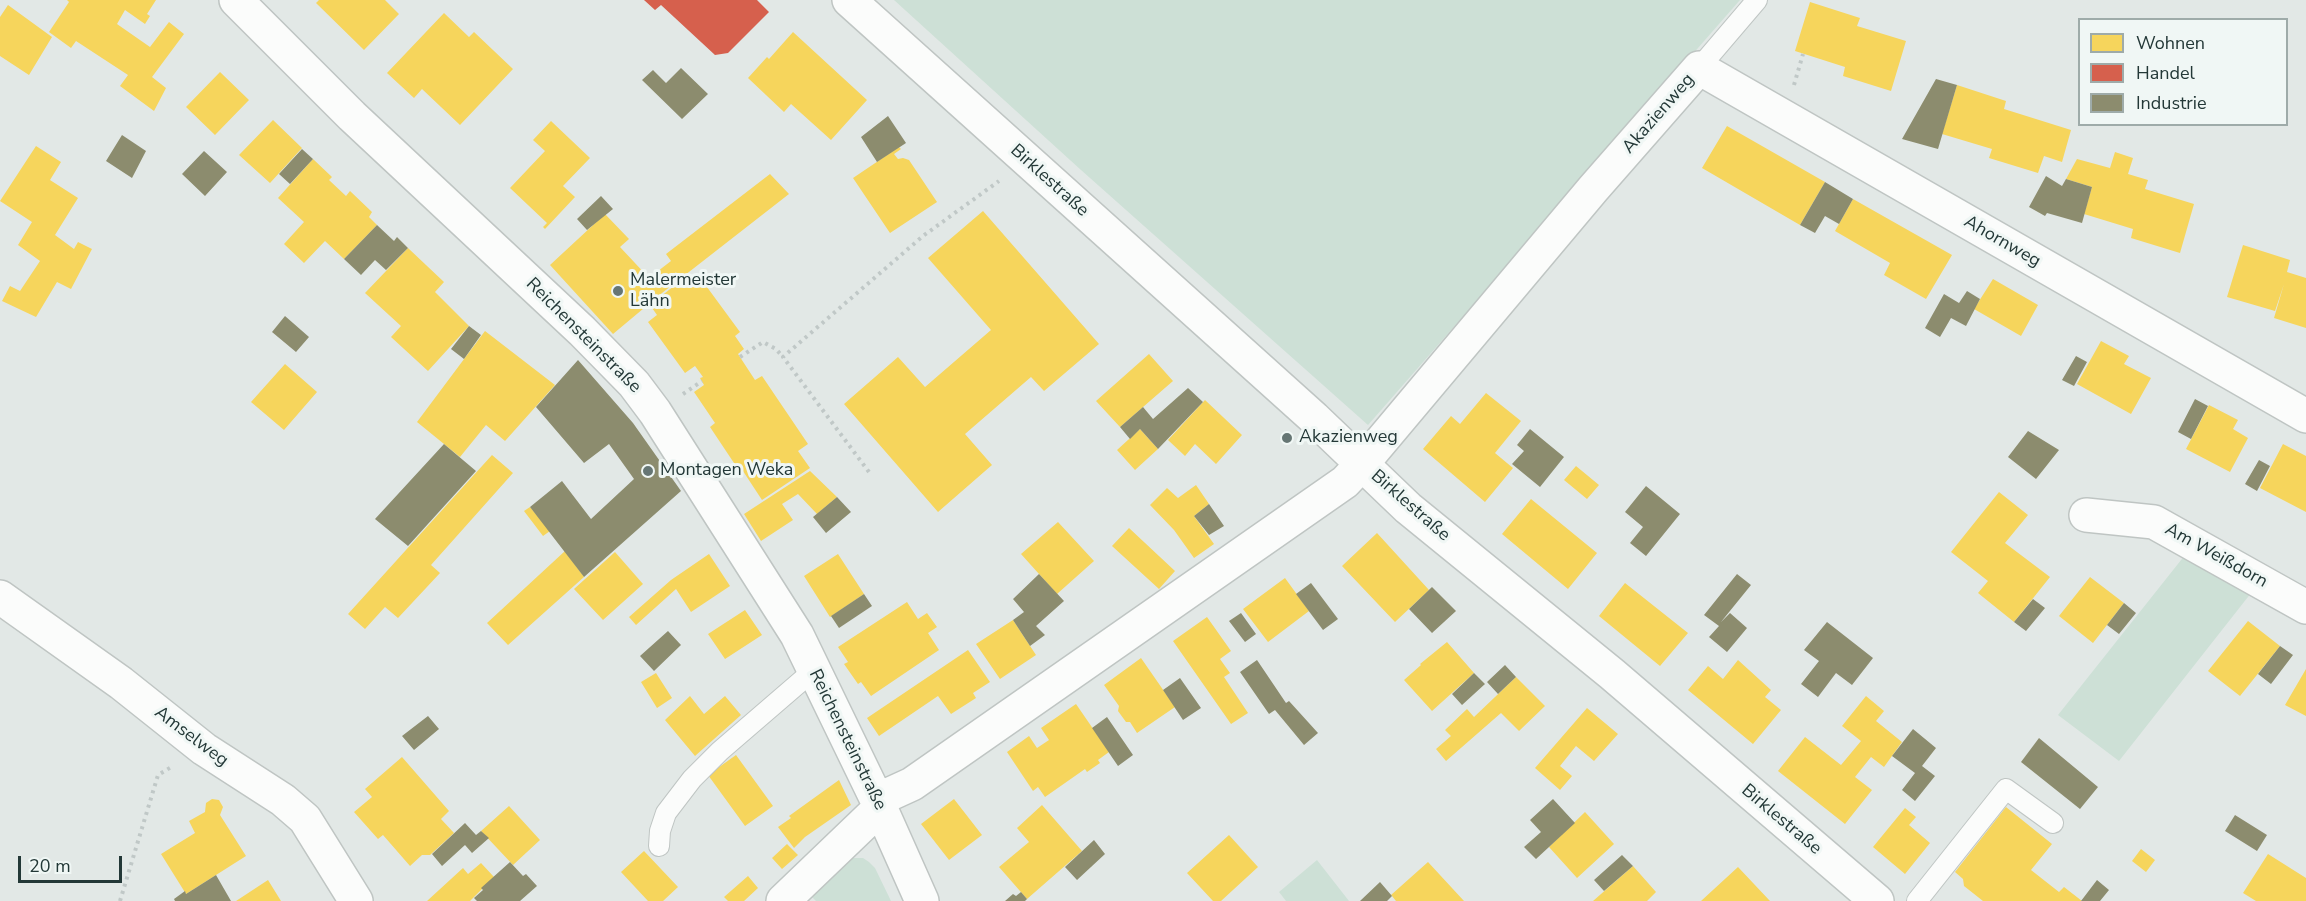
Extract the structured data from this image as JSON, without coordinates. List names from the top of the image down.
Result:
{
  "streets": {
    "street": [
      "Akazienweg",
      "Birklestraße",
      "Ahornweg",
      "Reichensteinstraße",
      "Am Weißdorn",
      "Amselweg"
    ]
  },
  "crossings": [
    ["Akazienweg", "Birklestraße"],
    ["Akazienweg", "Ahornweg"],
    ["Akazienweg", "Reichensteinstraße"]
  ],
  "places": ["Malermeister Lähn", "Akazienweg", "Montagen Weka"],
  "legend": ["Wohnen", "Handel", "Industrie"],
  "scale_bar": "20 m"
}
